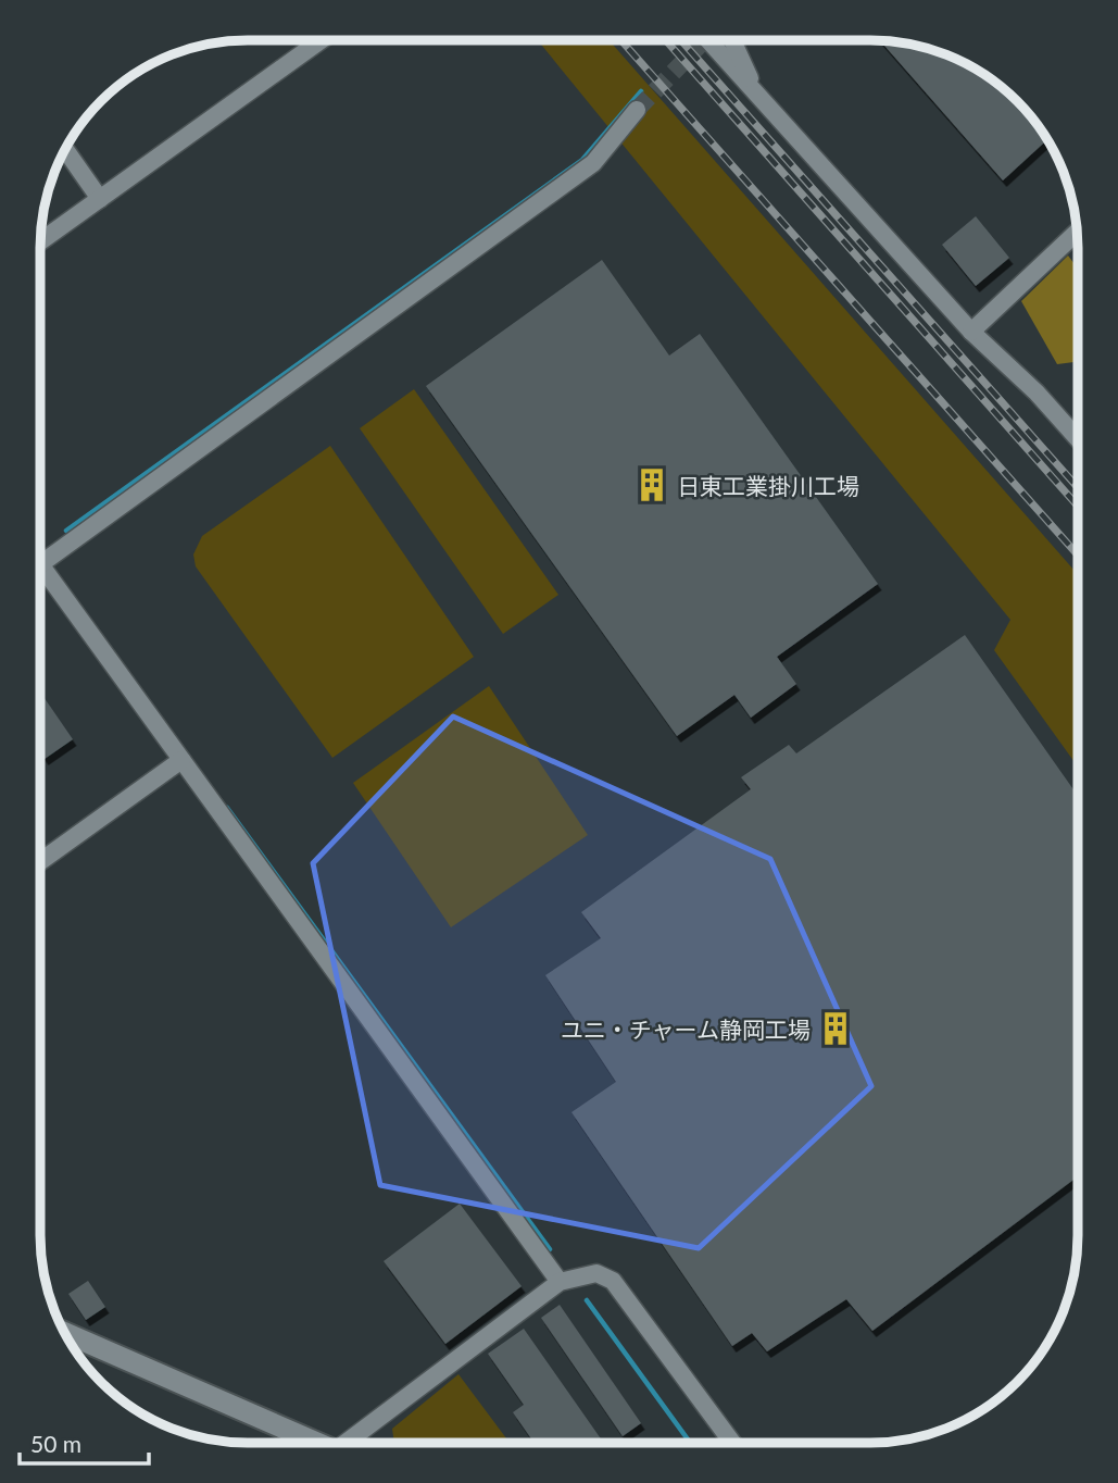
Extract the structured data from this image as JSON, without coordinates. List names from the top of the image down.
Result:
{
  "places": {
    "building": ["日東工業掛川工場", "ユニ・チャーム静岡工場"]
  },
  "scale_bar": "50 m"
}
